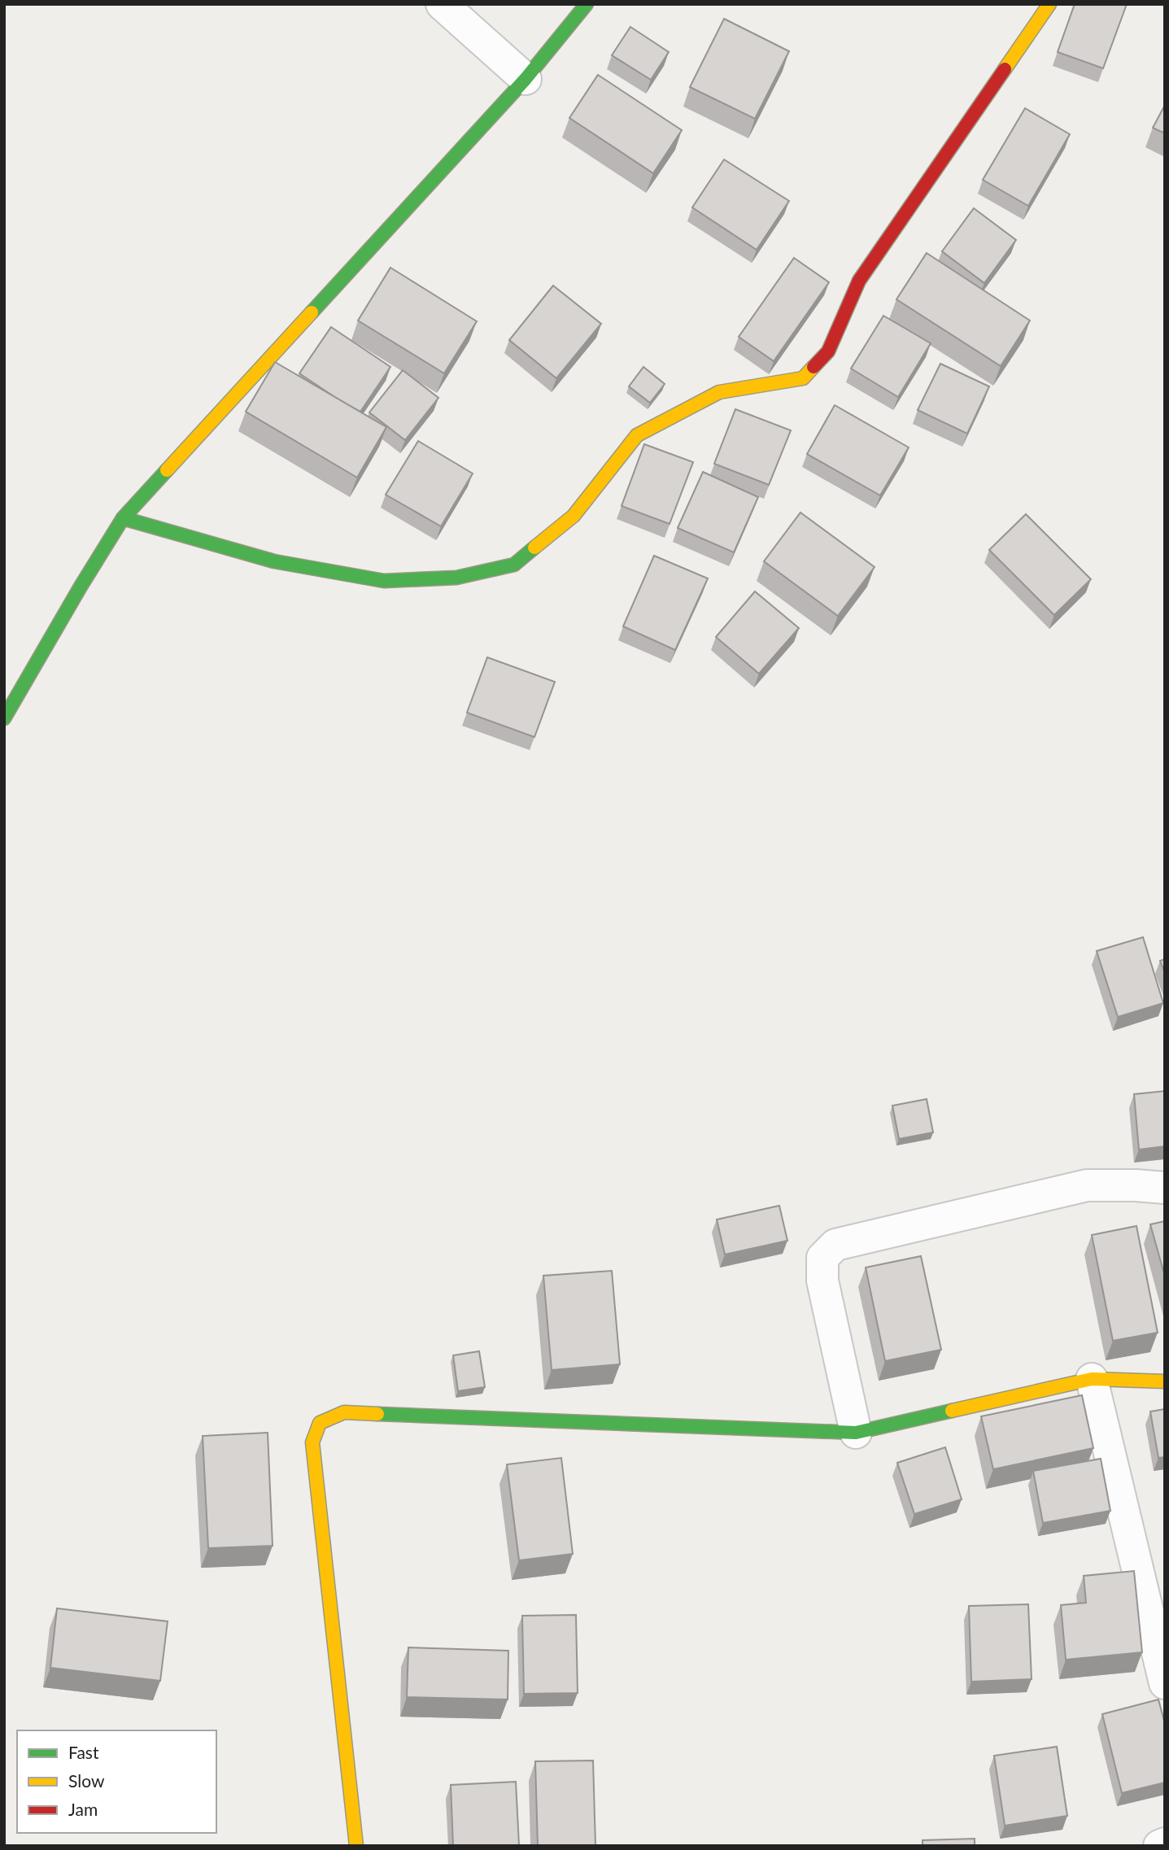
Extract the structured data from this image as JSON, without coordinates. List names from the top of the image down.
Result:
{
  "legend": ["Fast", "Slow", "Jam"]
}
